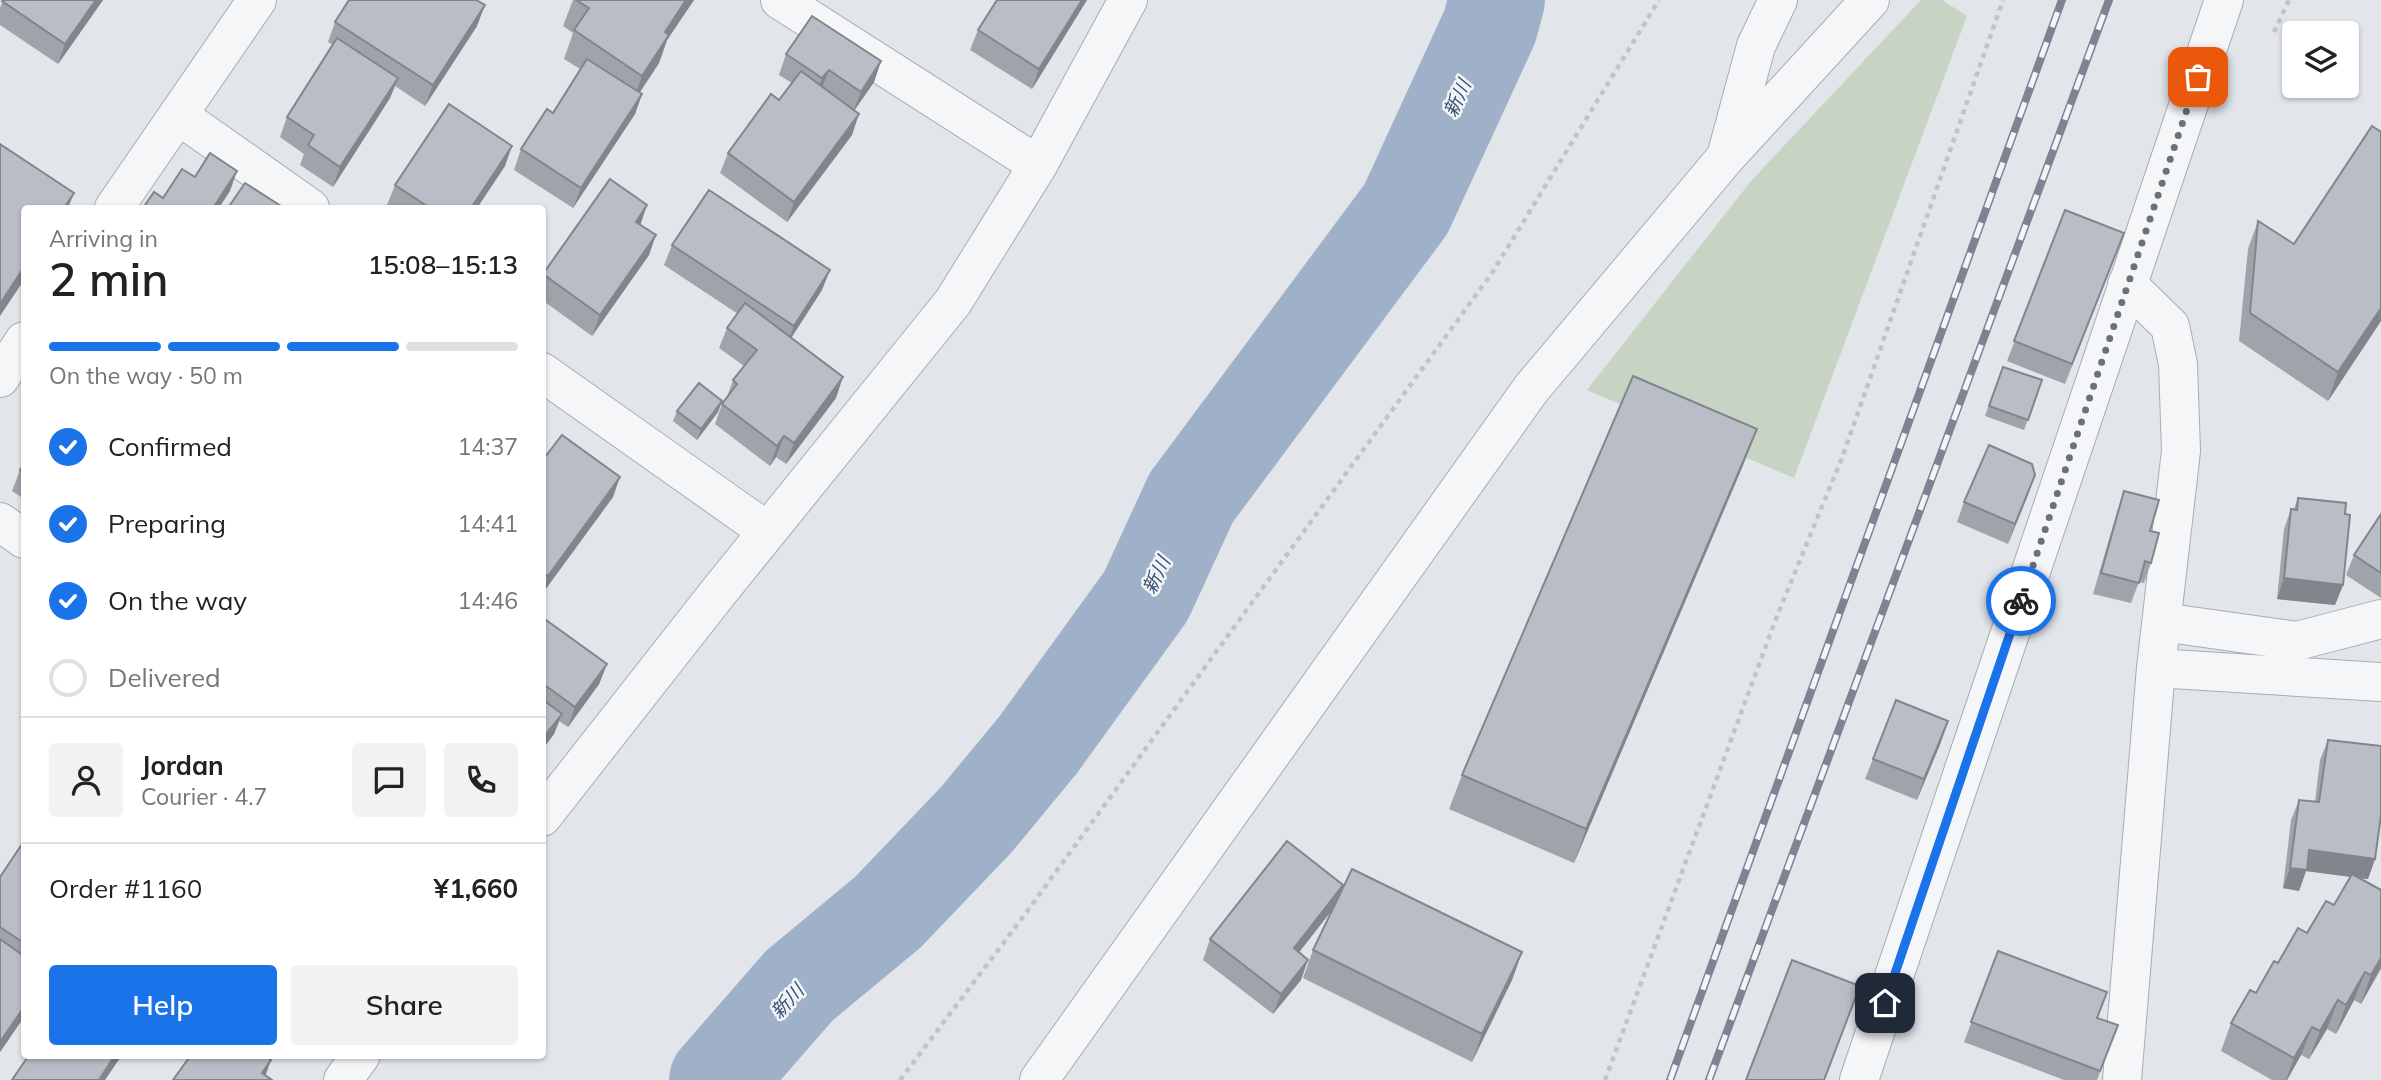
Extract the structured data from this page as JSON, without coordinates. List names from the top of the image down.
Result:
{
  "water": ["新川"],
  "page": {
    "heading": ["2 min", "Arriving in", "15:08–15:13"],
    "panel": [
      "Jordan",
      "Courier · 4.7",
      "Order #1160",
      "¥1,660"
    ],
    "bar": "On the way · 50 m",
    "list": [
      ["Confirmed", "14:37"],
      ["Preparing", "14:41"],
      ["On the way", "14:46"],
      "Delivered"
    ],
    "buttons": ["Help", "Share"]
  }
}
